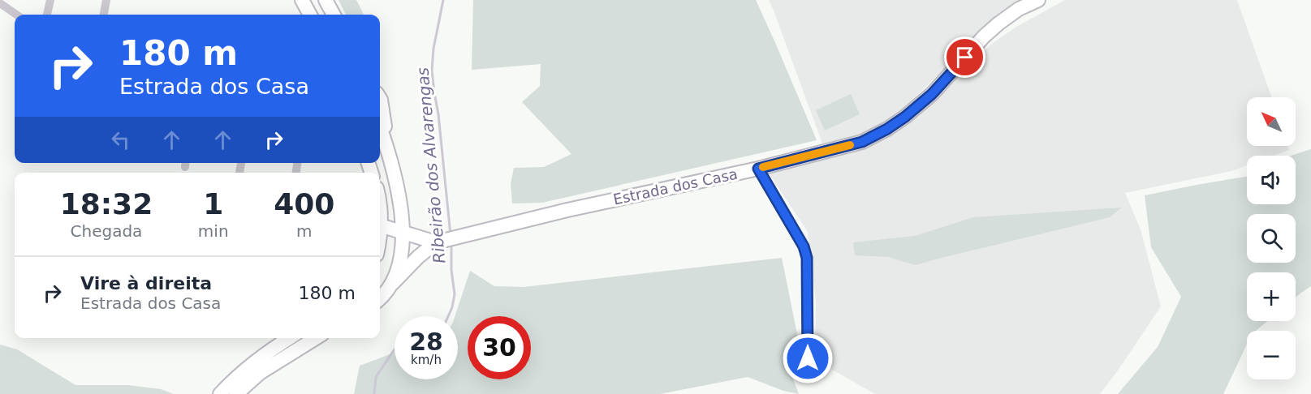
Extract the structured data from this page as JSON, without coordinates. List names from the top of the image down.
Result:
{
  "streets": {
    "main road": ["Estrada dos Casa"]
  },
  "water": ["Ribeirão dos Alvarengas"],
  "north": "top left",
  "page": {
    "turn": ["180 m", "Estrada dos Casa"],
    "map_buttons": ["+", "−"],
    "eta": [
      "18:32",
      "Chegada",
      "1",
      "min",
      "400",
      "m"
    ],
    "list": [
      {
        "name": "Vire à direita",
        "note": "Estrada dos Casa",
        "value": "180 m"
      }
    ],
    "speed": "28 km/h",
    "limit": "30"
  }
}
